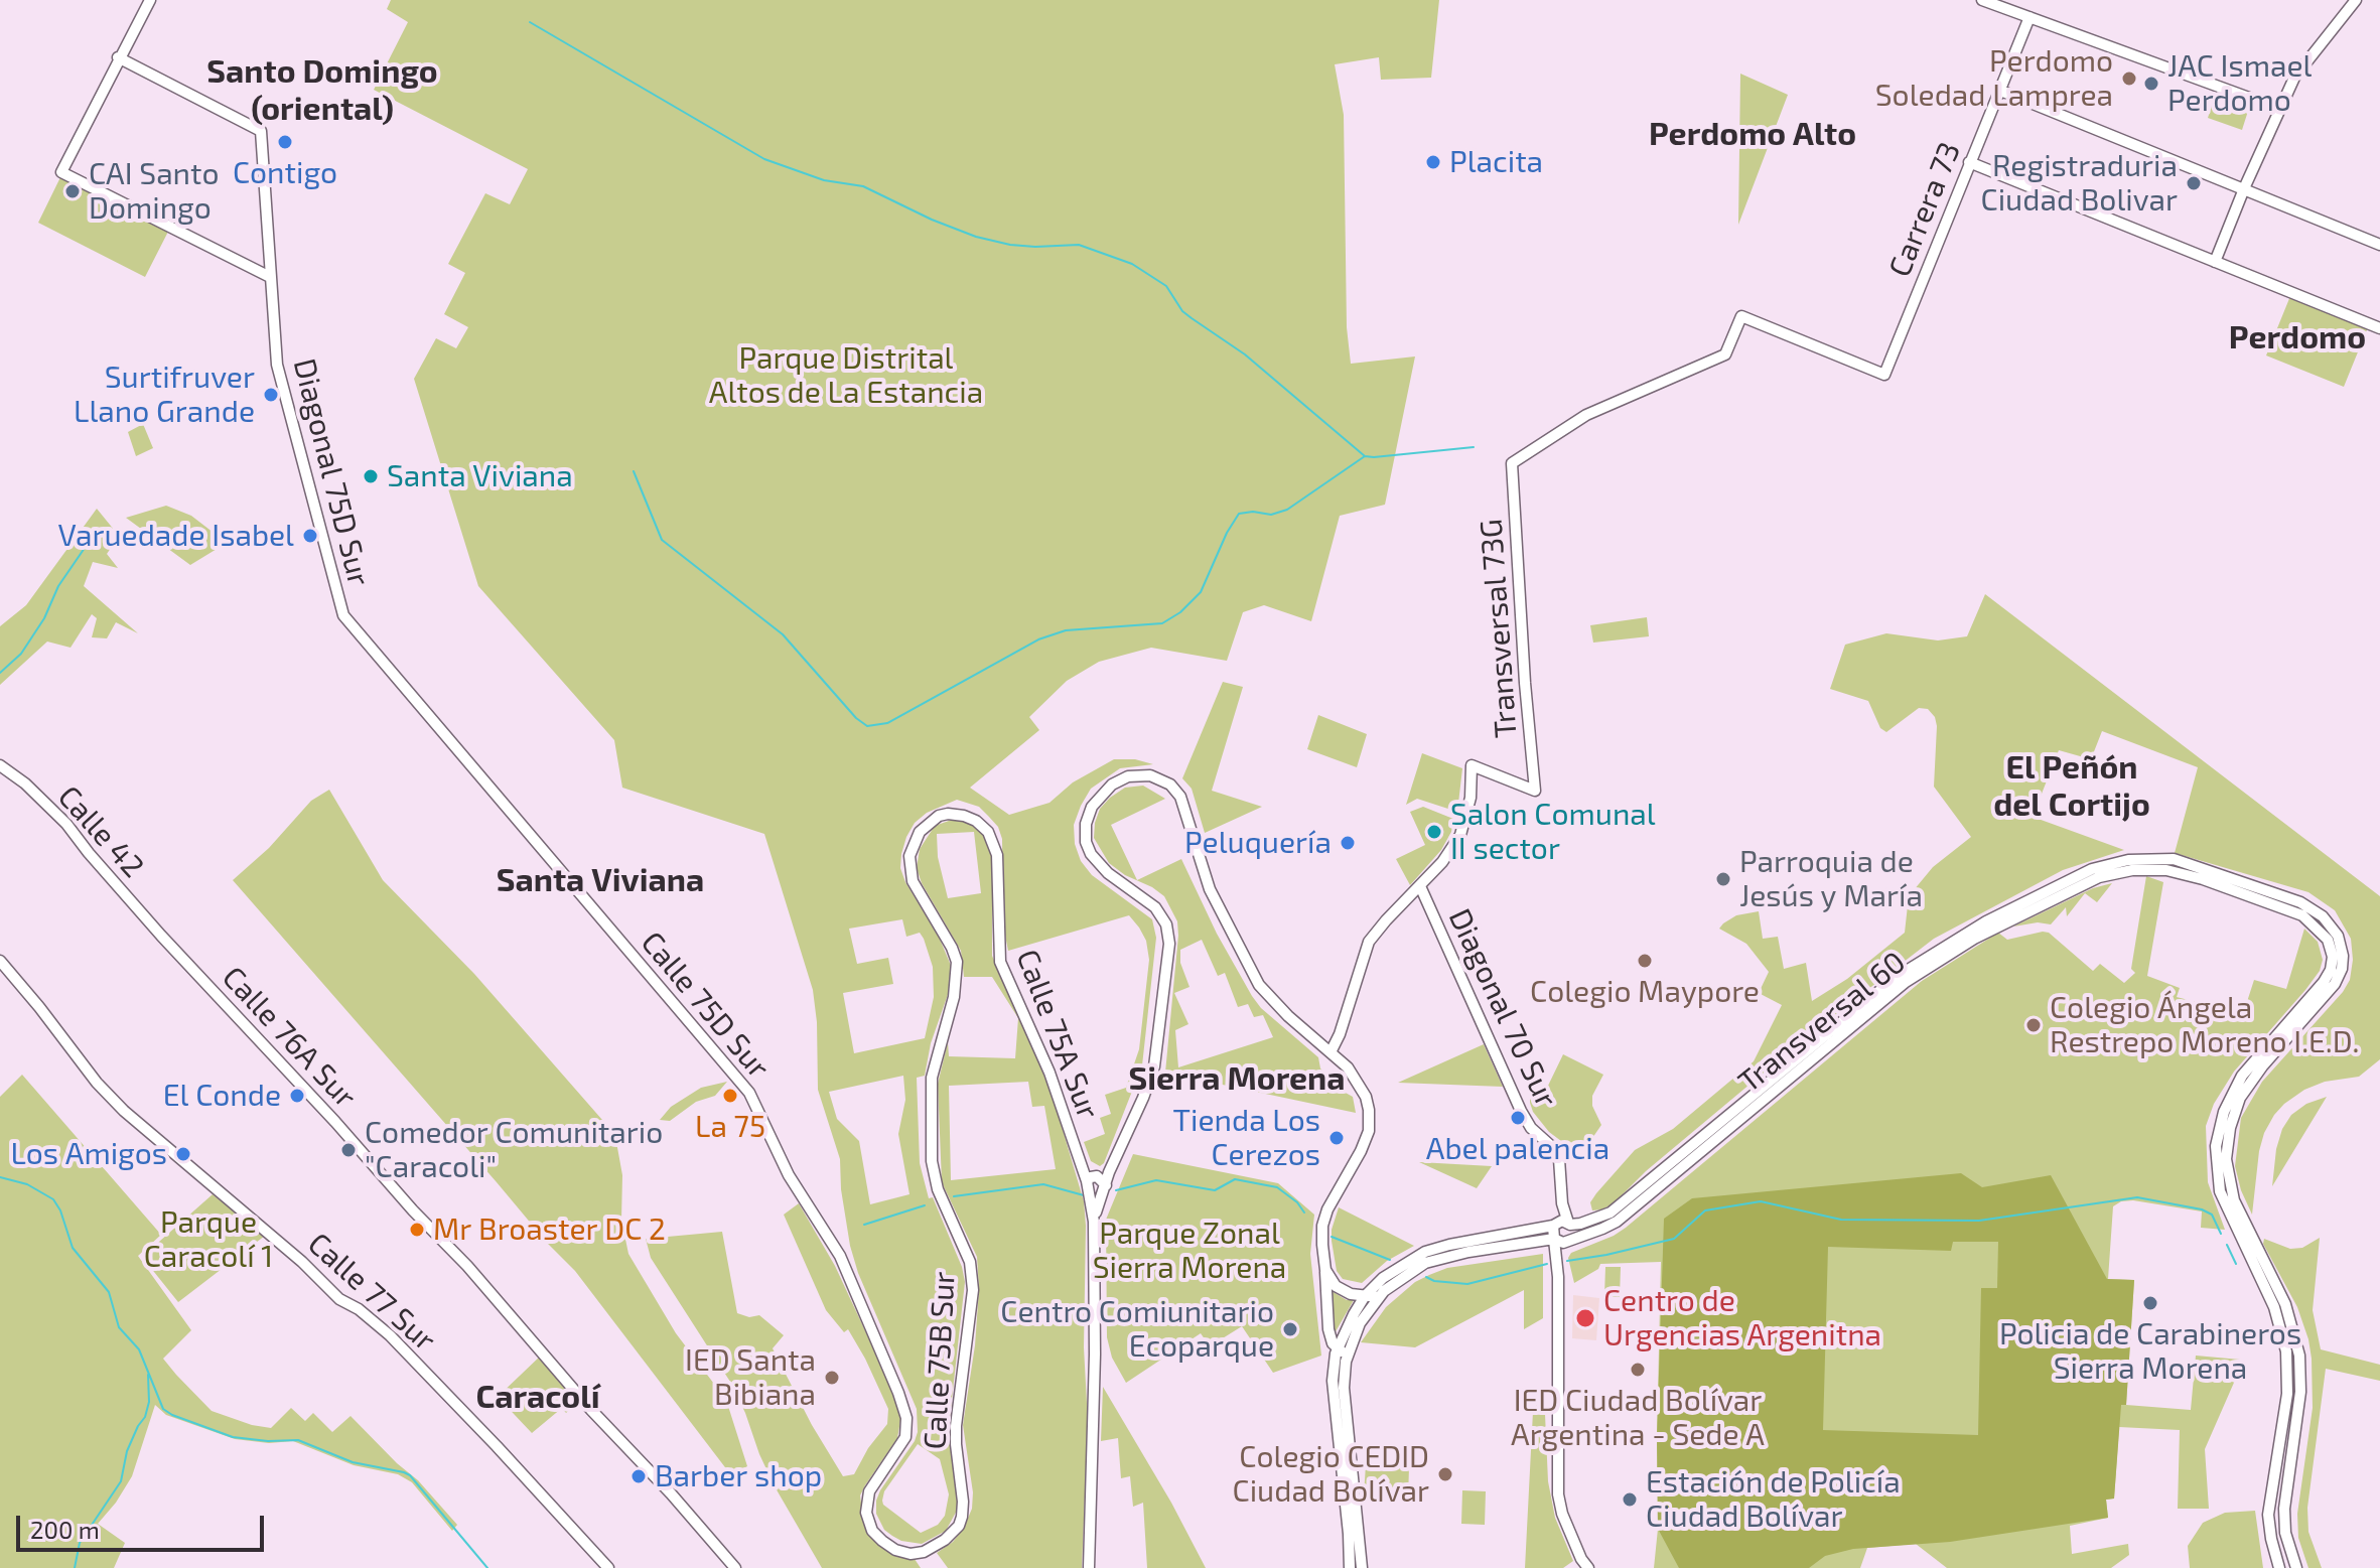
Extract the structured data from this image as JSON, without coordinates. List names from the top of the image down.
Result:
{
  "streets": {
    "street": [
      "Carrera 73",
      "Diagonal 75D Sur",
      "Transversal 73G",
      "Calle 42",
      "Calle 75D Sur",
      "Diagonal 70 Sur",
      "Transversal 60",
      "Calle 75A Sur",
      "Calle 76A Sur",
      "Calle 77 Sur",
      "Calle 75B Sur"
    ]
  },
  "crossings": [
    ["Carrera 73", "Transversal 73G"],
    ["Diagonal 75D Sur", "Calle 75D Sur"],
    ["Transversal 73G", "Diagonal 70 Sur"],
    ["Calle 42", "Calle 76A Sur"],
    ["Calle 75D Sur", "Calle 75B Sur"],
    ["Diagonal 70 Sur", "Transversal 60"],
    ["Calle 75A Sur", "Calle 75B Sur"]
  ],
  "districts": [
    "Santo Domingo (oriental)",
    "Perdomo Alto",
    "Perdomo",
    "El Peñón del Cortijo",
    "Santa Viviana",
    "Sierra Morena",
    "Caracolí"
  ],
  "parks": ["Parque Distrital Altos de La Estancia", "Parque Caracolí 1", "Parque Zonal Sierra Morena"],
  "places": [
    "Perdomo Soledad Lamprea",
    "JAC Ismael Perdomo",
    "Contigo",
    "Placita",
    "Registraduria Ciudad Bolivar",
    "CAI Santo Domingo",
    "Surtifruver Llano Grande",
    "Santa Viviana",
    "Varuedade Isabel",
    "Salon Comunal II sector",
    "Peluquería",
    "Parroquia de Jesús y María",
    "Colegio Maypore",
    "Colegio Ángela Restrepo Moreno I.E.D.",
    "El Conde",
    "La 75",
    "Abel palencia",
    "Tienda Los Cerezos",
    "Comedor Comunitario \"Caracoli\"",
    "Los Amigos",
    "Mr Broaster DC 2",
    "Policia de Carabineros Sierra Morena",
    "Centro de Urgencias Argenitna",
    "Centro Comiunitario Ecoparque",
    "IED Ciudad Bolívar Argentina - Sede A",
    "IED Santa Bibiana",
    "Colegio CEDID Ciudad Bolívar",
    "Barber shop",
    "Estación de Policía Ciudad Bolívar"
  ],
  "scale_bar": "200 m"
}
